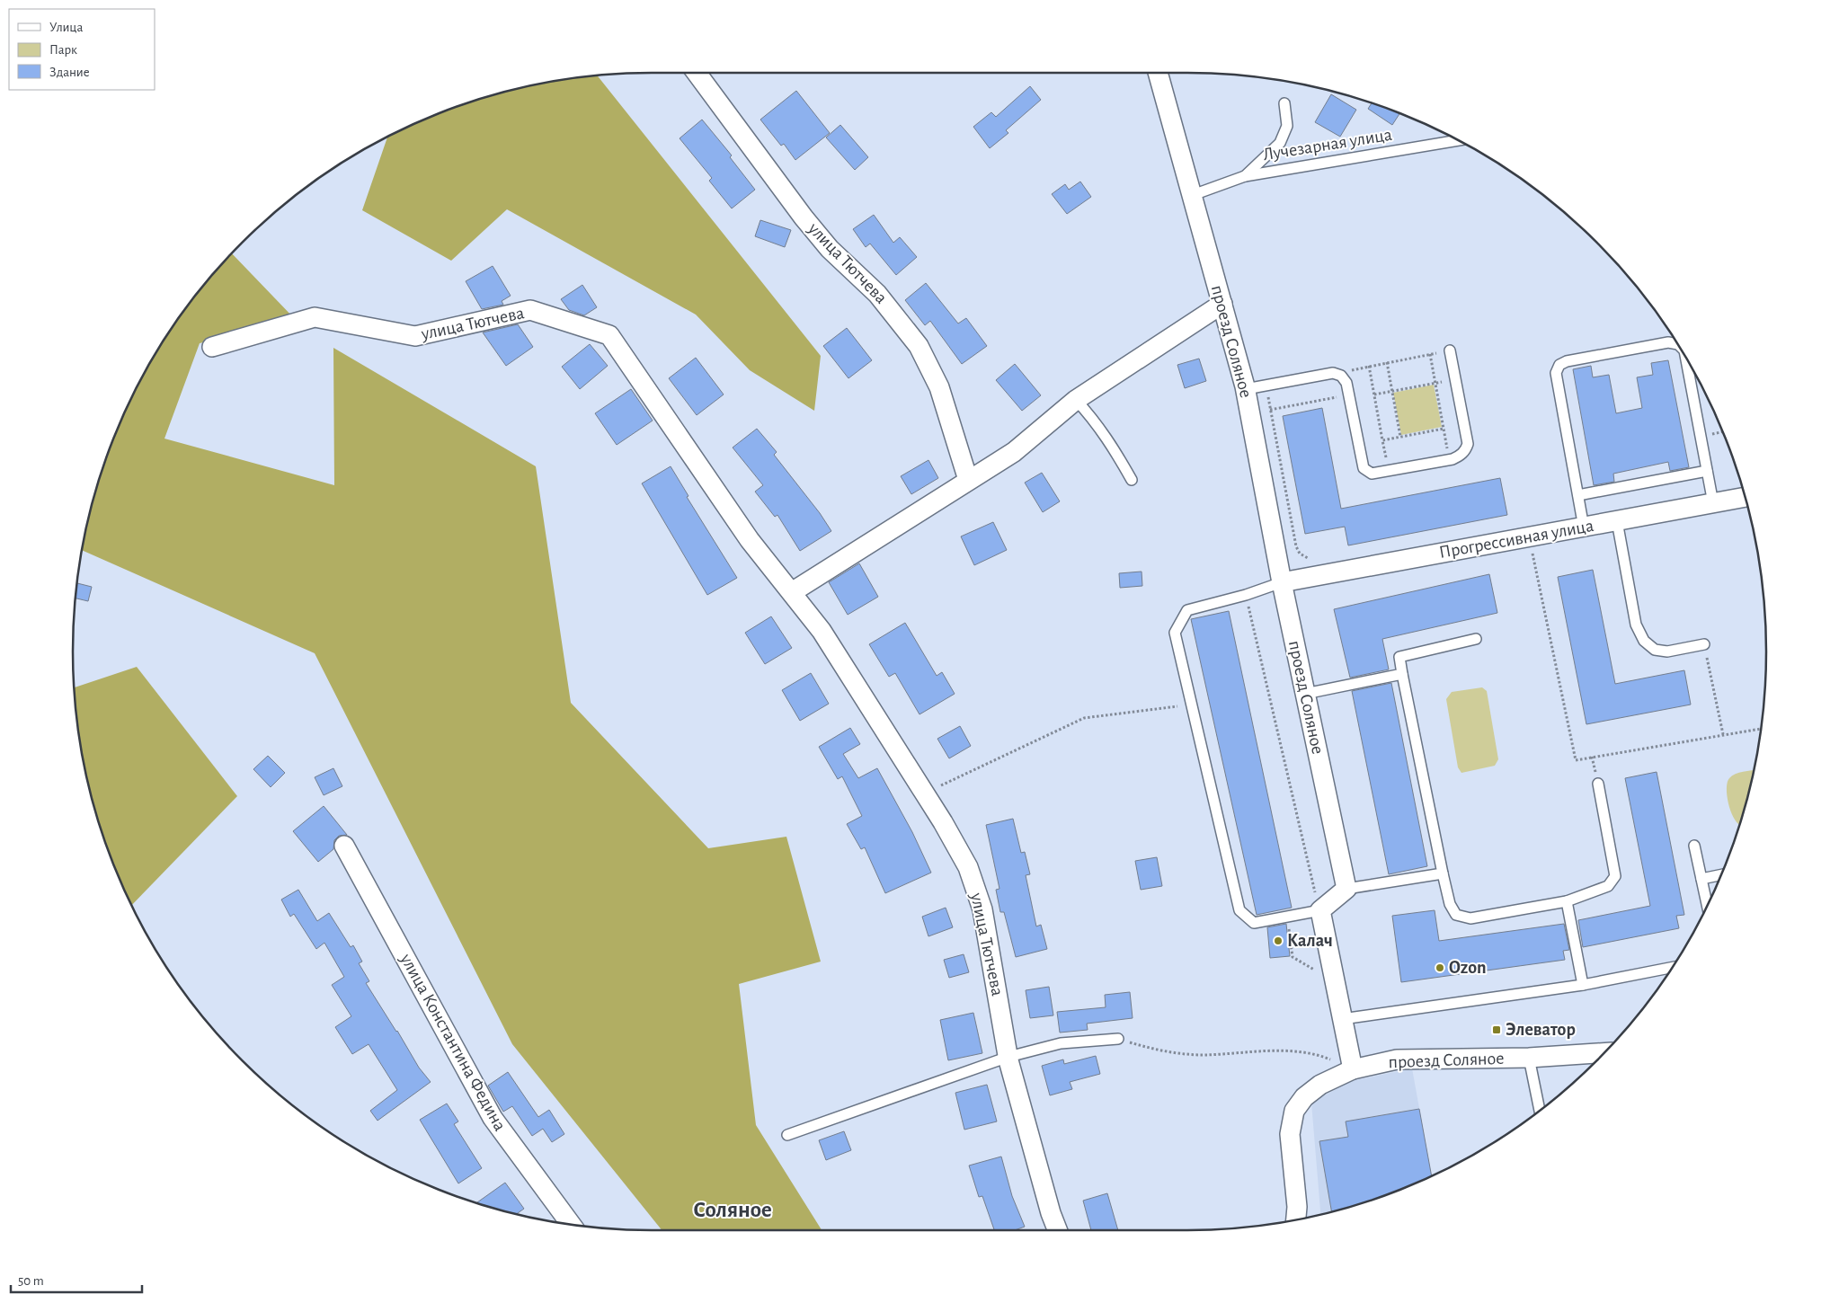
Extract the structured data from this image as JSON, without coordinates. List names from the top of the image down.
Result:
{
  "streets": {
    "street": [
      "улица Тютчева",
      "проезд Соляное",
      "Прогрессивная улица",
      "улица Константина Федина"
    ],
    "lane": ["Лучезарная улица"]
  },
  "crossings": [
    ["Лучезарная улица", "проезд Соляное"],
    ["проезд Соляное", "Прогрессивная улица"]
  ],
  "districts": ["Соляное"],
  "places": {
    "other": ["Калач", "Ozon"],
    "transit": ["Элеватор"]
  },
  "legend": ["Улица", "Парк", "Здание"],
  "scale_bar": "50 m"
}
